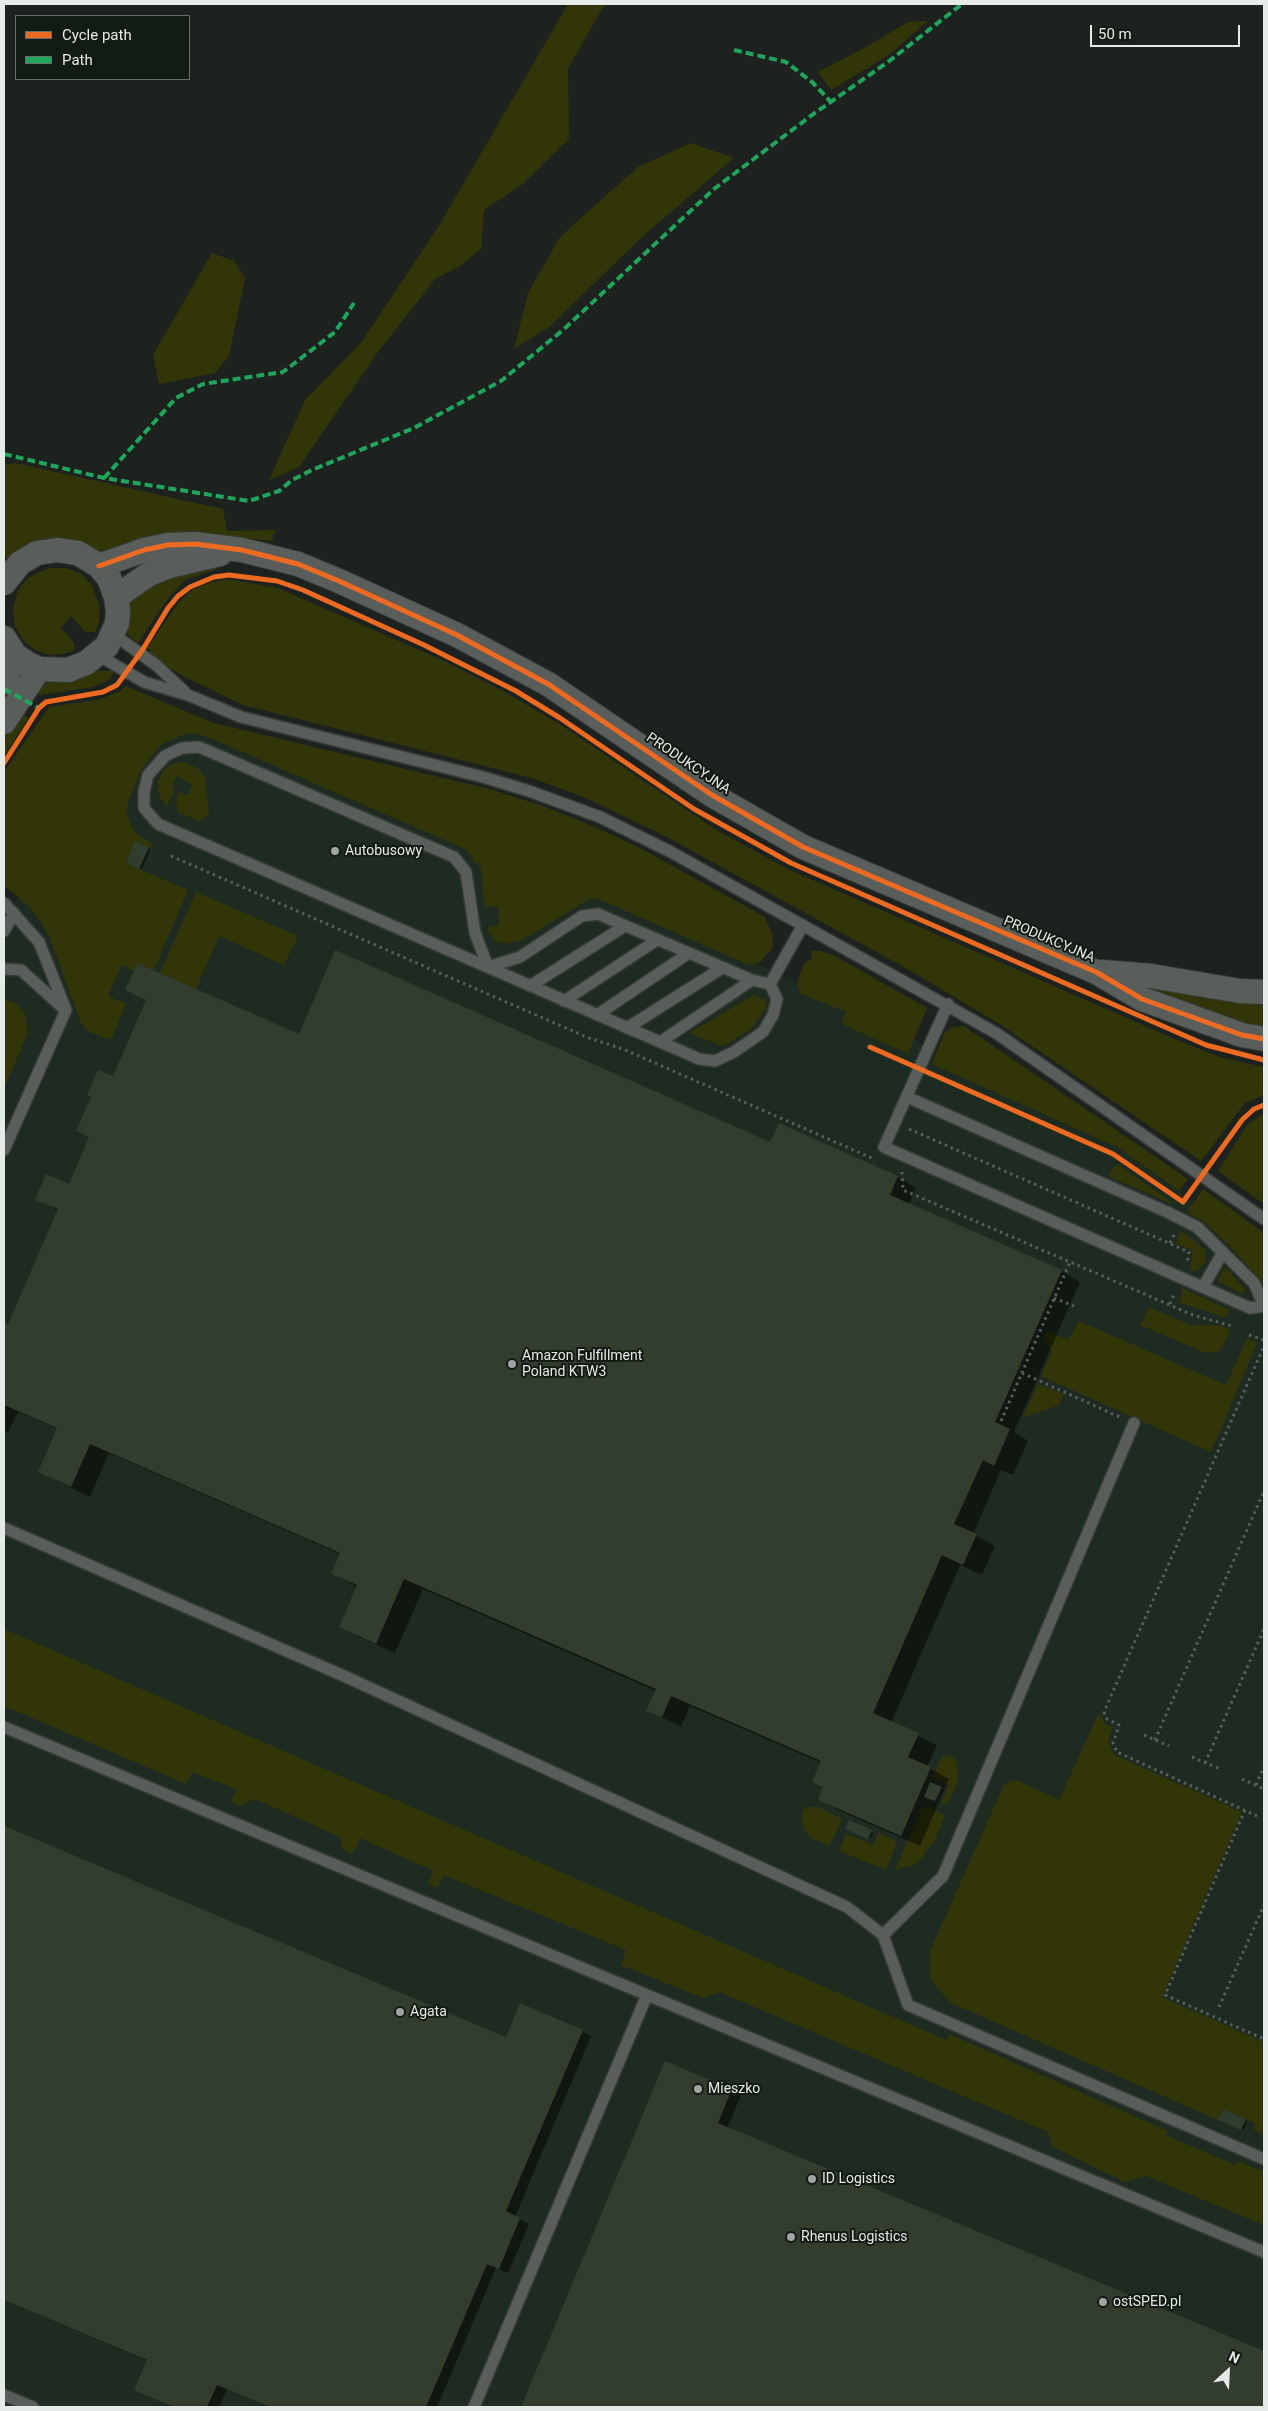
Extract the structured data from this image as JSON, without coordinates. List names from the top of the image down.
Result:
{
  "streets": {
    "street": ["PRODUKCYJNA"]
  },
  "places": [
    "Autobusowy",
    "Amazon Fulfillment Poland KTW3",
    "Agata",
    "Mieszko",
    "ID Logistics",
    "Rhenus Logistics",
    "ostSPED.pl"
  ],
  "legend": ["Cycle path", "Path"],
  "scale_bar": "50 m",
  "north": "top right"
}
